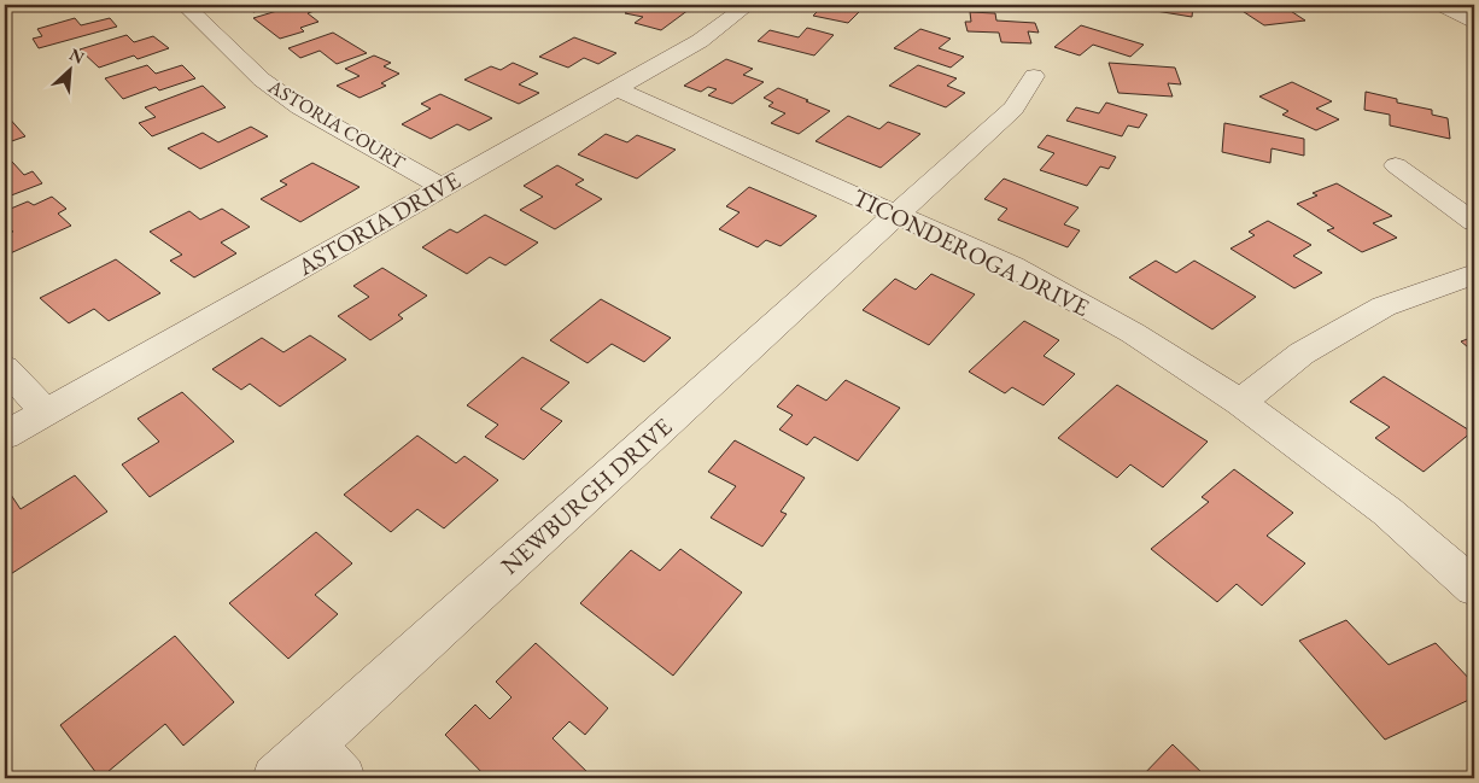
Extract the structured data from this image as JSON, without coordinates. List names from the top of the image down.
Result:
{
  "streets": {
    "street": [
      "ASTORIA COURT",
      "ASTORIA DRIVE",
      "TICONDEROGA DRIVE",
      "NEWBURGH DRIVE"
    ]
  },
  "crossings": [
    ["ASTORIA COURT", "ASTORIA DRIVE"],
    ["ASTORIA DRIVE", "TICONDEROGA DRIVE"],
    ["TICONDEROGA DRIVE", "NEWBURGH DRIVE"]
  ],
  "north": "top right"
}
